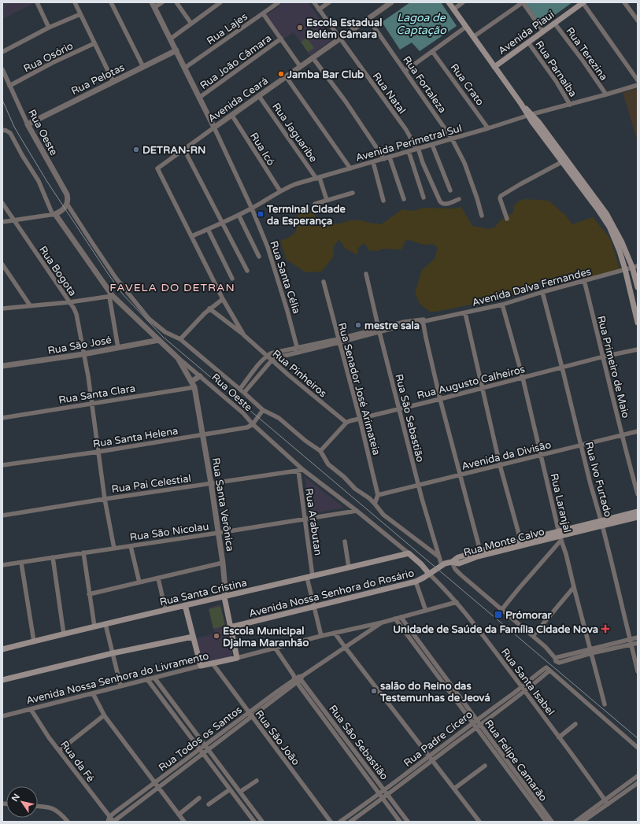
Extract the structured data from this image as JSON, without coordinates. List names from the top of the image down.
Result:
{
  "streets": {
    "main road": [
      "Avenida Piauí",
      "Rua Oeste",
      "Rua Santa Verônica",
      "Rua Monte Calvo",
      "Rua Santa Cristina",
      "Avenida Nossa Senhora do Rosário",
      "Avenida Nossa Senhora do Livramento"
    ],
    "street": [
      "Rua Lajes",
      "Rua Terezina",
      "Rua Osório",
      "Rua João Câmara",
      "Rua Parnaíba",
      "Rua Pelotas",
      "Rua Fortaleza",
      "Rua Crato",
      "Rua Natal",
      "Avenida Ceará",
      "Rua Jaguaribe",
      "Avenida Perimetral Sul",
      "Rua Icó",
      "Rua Bogota",
      "Rua Santa Célia",
      "Avenida Dalva Fernandes",
      "Rua São José",
      "Rua Primeiro de Maio",
      "Rua Pinheiros",
      "Rua Augusto Calheiros",
      "Rua Senador José Arimateia",
      "Rua Santa Clara",
      "Rua São Sebastião",
      "Rua Santa Helena",
      "Avenida da Divisão",
      "Rua Ivo Furtado",
      "Rua Pai Celestial",
      "Rua Laranjal",
      "Rua Arabutan",
      "Rua São Nicolau",
      "Rua Santa Isabel",
      "Rua São João",
      "Rua Todos os Santos",
      "Rua Padre Cícero",
      "Rua Felipe Camarão",
      "Rua da Fé"
    ]
  },
  "crossings": [
    ["Avenida Piauí", "Rua Terezina"],
    ["Avenida Piauí", "Rua Parnaíba"],
    ["Rua Terezina", "Avenida Perimetral Sul"],
    ["Rua Osório", "Rua Oeste"],
    ["Rua Parnaíba", "Avenida Perimetral Sul"],
    ["Rua Pelotas", "Rua Oeste"],
    ["Rua Fortaleza", "Avenida Ceará"],
    ["Rua Fortaleza", "Avenida Perimetral Sul"],
    ["Rua Crato", "Avenida Perimetral Sul"],
    ["Rua Natal", "Avenida Ceará"],
    ["Rua Natal", "Avenida Perimetral Sul"],
    ["Avenida Ceará", "Rua Jaguaribe"],
    ["Avenida Ceará", "Rua Icó"],
    ["Avenida Ceará", "Rua Santa Célia"],
    ["Avenida Ceará", "Rua Pinheiros"],
    ["Rua Oeste", "Avenida Dalva Fernandes"],
    ["Rua Oeste", "Rua São José"],
    ["Rua Oeste", "Rua São Sebastião"],
    ["Rua Oeste", "Rua Santa Helena"],
    ["Rua Oeste", "Rua Pai Celestial"],
    ["Rua Oeste", "Rua Santa Verônica"],
    ["Rua Oeste", "Rua Arabutan"],
    ["Rua Oeste", "Rua São Nicolau"],
    ["Rua Oeste", "Rua Santa Cristina"],
    ["Rua Oeste", "Avenida Nossa Senhora do Rosário"],
    ["Rua Oeste", "Rua Santa Isabel"],
    ["Rua Jaguaribe", "Avenida Perimetral Sul"],
    ["Avenida Perimetral Sul", "Rua Icó"],
    ["Avenida Perimetral Sul", "Rua Santa Célia"],
    ["Avenida Perimetral Sul", "Rua Pinheiros"],
    ["Rua Bogota", "Rua São José"],
    ["Rua Bogota", "Rua Santa Clara"],
    ["Rua Bogota", "Rua Santa Helena"],
    ["Rua Bogota", "Rua Pai Celestial"],
    ["Rua Bogota", "Rua São Nicolau"],
    ["Rua Santa Célia", "Avenida Dalva Fernandes"],
    ["Avenida Dalva Fernandes", "Rua Primeiro de Maio"],
    ["Avenida Dalva Fernandes", "Rua Pinheiros"],
    ["Avenida Dalva Fernandes", "Rua Senador José Arimateia"],
    ["Avenida Dalva Fernandes", "Rua São Sebastião"],
    ["Avenida Dalva Fernandes", "Rua Ivo Furtado"],
    ["Avenida Dalva Fernandes", "Rua Laranjal"],
    ["Rua Primeiro de Maio", "Rua Augusto Calheiros"],
    ["Rua Primeiro de Maio", "Avenida da Divisão"],
    ["Rua Pinheiros", "Rua Augusto Calheiros"],
    ["Rua Augusto Calheiros", "Rua Senador José Arimateia"],
    ["Rua Augusto Calheiros", "Rua São Sebastião"],
    ["Rua Augusto Calheiros", "Rua Ivo Furtado"],
    ["Rua Augusto Calheiros", "Rua Laranjal"],
    ["Rua Senador José Arimateia", "Avenida da Divisão"],
    ["Rua Santa Clara", "Rua Santa Verônica"],
    ["Rua São Sebastião", "Avenida da Divisão"],
    ["Rua São Sebastião", "Avenida Nossa Senhora do Rosário"],
    ["Rua São Sebastião", "Avenida Nossa Senhora do Livramento"],
    ["Rua São Sebastião", "Rua Todos os Santos"],
    ["Rua São Sebastião", "Rua Padre Cícero"],
    ["Rua Santa Helena", "Rua Santa Verônica"],
    ["Avenida da Divisão", "Rua Ivo Furtado"],
    ["Avenida da Divisão", "Rua Laranjal"],
    ["Rua Ivo Furtado", "Rua Monte Calvo"],
    ["Rua Pai Celestial", "Rua Santa Verônica"],
    ["Rua Pai Celestial", "Rua Arabutan"],
    ["Rua Laranjal", "Rua Monte Calvo"],
    ["Rua Santa Verônica", "Rua São Nicolau"],
    ["Rua Santa Verônica", "Rua Santa Cristina"],
    ["Rua Santa Verônica", "Avenida Nossa Senhora do Rosário"],
    ["Rua Santa Verônica", "Avenida Nossa Senhora do Livramento"],
    ["Rua Arabutan", "Rua São Nicolau"],
    ["Rua Arabutan", "Rua Santa Cristina"],
    ["Rua Arabutan", "Avenida Nossa Senhora do Rosário"],
    ["Rua Arabutan", "Avenida Nossa Senhora do Livramento"],
    ["Rua Monte Calvo", "Avenida Nossa Senhora do Rosário"],
    ["Avenida Nossa Senhora do Rosário", "Rua Santa Isabel"],
    ["Avenida Nossa Senhora do Livramento", "Rua Santa Isabel"],
    ["Avenida Nossa Senhora do Livramento", "Rua São João"],
    ["Avenida Nossa Senhora do Livramento", "Rua Todos os Santos"],
    ["Avenida Nossa Senhora do Livramento", "Rua Felipe Camarão"],
    ["Avenida Nossa Senhora do Livramento", "Rua da Fé"],
    ["Rua Santa Isabel", "Rua Padre Cícero"],
    ["Rua São João", "Rua Todos os Santos"],
    ["Rua Todos os Santos", "Rua da Fé"],
    ["Rua Padre Cícero", "Rua Felipe Camarão"]
  ],
  "districts": ["FAVELA DO DETRAN"],
  "water": ["Lagoa de Captação"],
  "places": {
    "other": [
      "Escola Estadual Belém Câmara",
      "Jamba Bar Club",
      "DETRAN-RN",
      "mestre sala",
      "Escola Municipal Djalma Maranhão",
      "salão do Reino das Testemunhas de Jeová"
    ],
    "transit": ["Terminal Cidade da Esperança", "Prómorar"],
    "health": ["Unidade de Saúde da Família Cidade Nova"]
  },
  "north": "top left"
}
